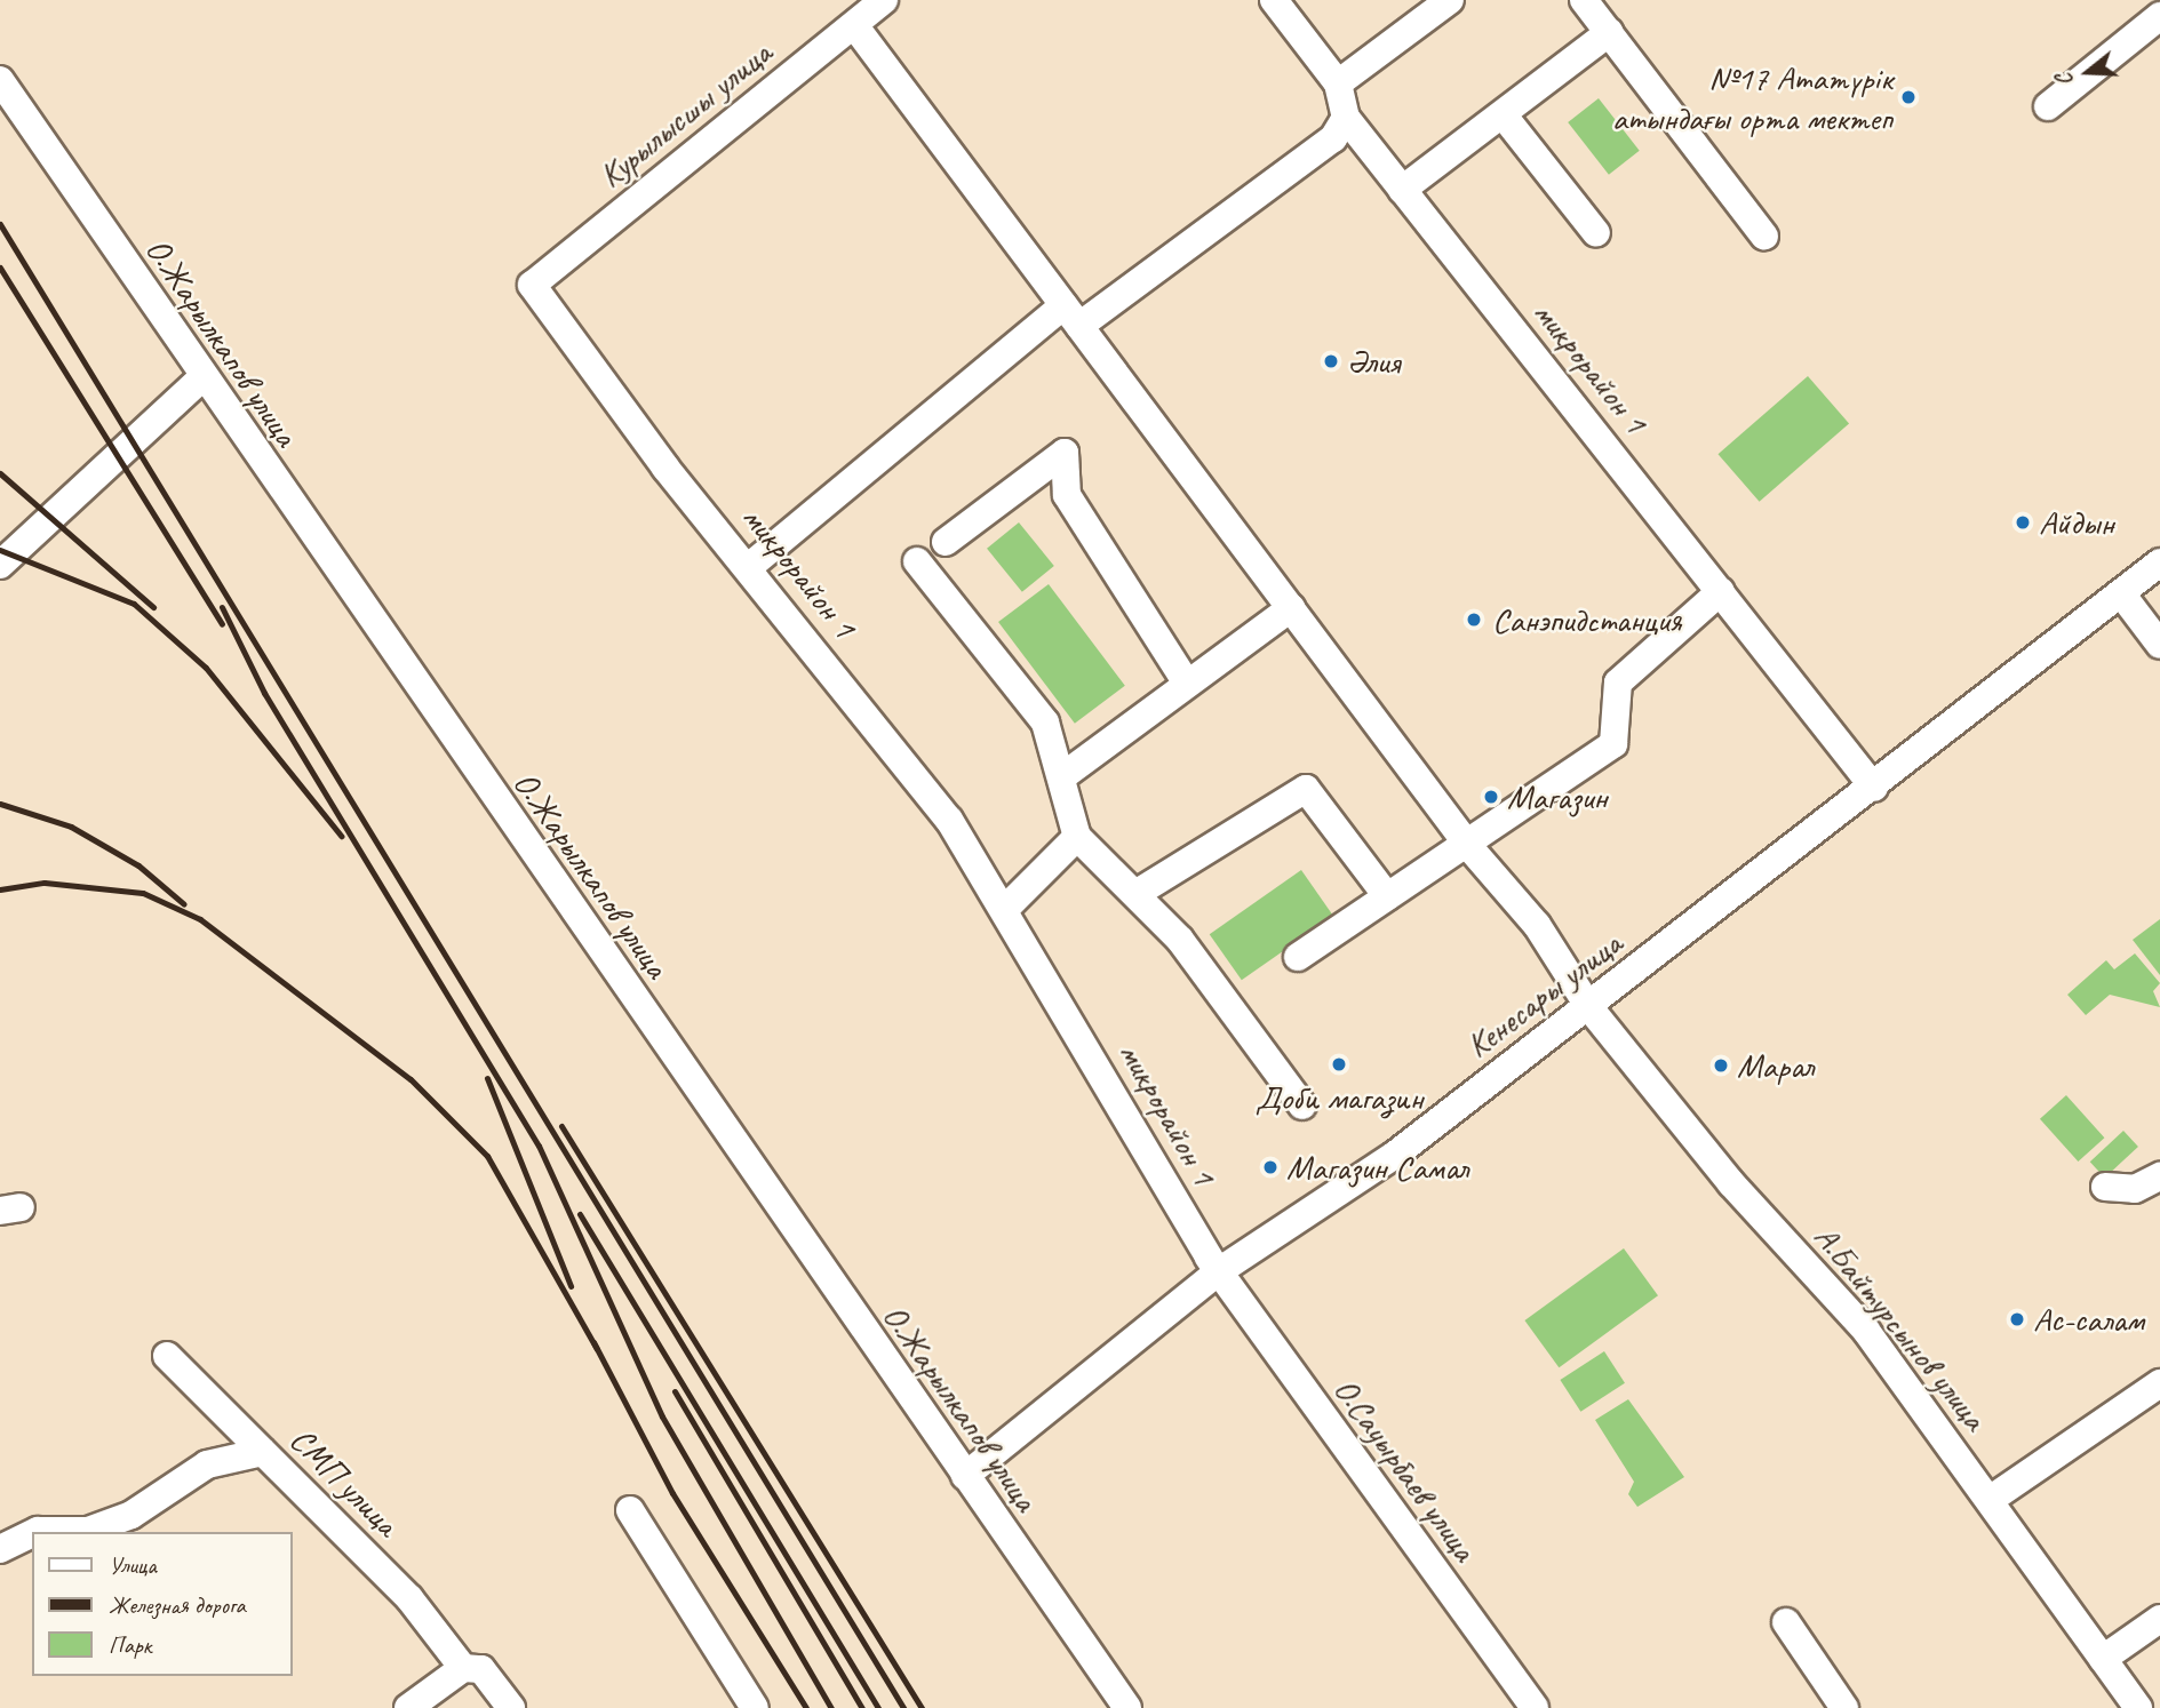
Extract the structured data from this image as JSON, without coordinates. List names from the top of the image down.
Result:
{
  "streets": {
    "street": [
      "Курылысшы улица",
      "О.Жарылкапов улица",
      "микрорайон 1",
      "Кенесары улица",
      "А.Байтурсынов улица",
      "О.Сауырбаев улица",
      "СМП улица"
    ]
  },
  "crossings": [
    ["Курылысшы улица", "микрорайон 1"],
    ["О.Жарылкапов улица", "Кенесары улица"],
    ["микрорайон 1", "Кенесары улица"],
    ["микрорайон 1", "О.Сауырбаев улица"],
    ["Кенесары улица", "А.Байтурсынов улица"],
    ["Кенесары улица", "О.Сауырбаев улица"]
  ],
  "places": [
    "№17 Ататүрік атындағы орта мектеп",
    "Әлия",
    "Айдын",
    "Санэпидстанция",
    "Магазин",
    "Доби магазин",
    "Марал",
    "Магазин Самал",
    "Ас-салам"
  ],
  "legend": ["Улица", "Железная дорога", "Парк"],
  "north": "left"
}
